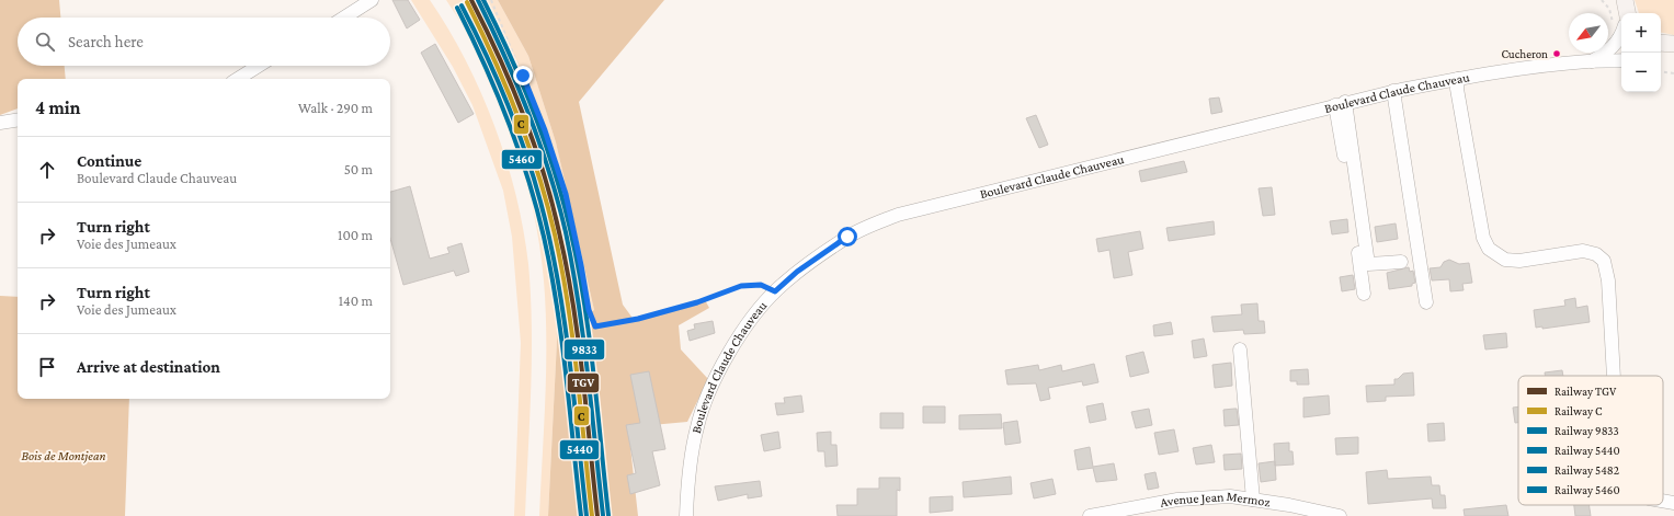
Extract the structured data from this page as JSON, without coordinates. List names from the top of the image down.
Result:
{
  "streets": {
    "street": ["Boulevard Claude Chauveau", "Avenue Jean Mermoz"]
  },
  "parks": ["Bois de Montjean"],
  "places": ["Cucheron"],
  "lines": [
    "rail line TGV",
    "rail line 9833",
    "rail line 5482",
    "rail line C",
    "rail line 5440",
    "rail line 5460"
  ],
  "legend": [
    "Railway TGV",
    "Railway C",
    "Railway 9833",
    "Railway 5440",
    "Railway 5482",
    "Railway 5460"
  ],
  "north": "bottom left",
  "page": {
    "map_buttons": ["+", "−"],
    "search": "Search here",
    "heading": ["4 min", "Walk · 290 m"],
    "list": [
      ["Continue", "Boulevard Claude Chauveau", "50 m"],
      ["Turn right", "Voie des Jumeaux", "100 m"],
      ["Turn right", "Voie des Jumeaux", "140 m"],
      "Arrive at destination"
    ]
  }
}
